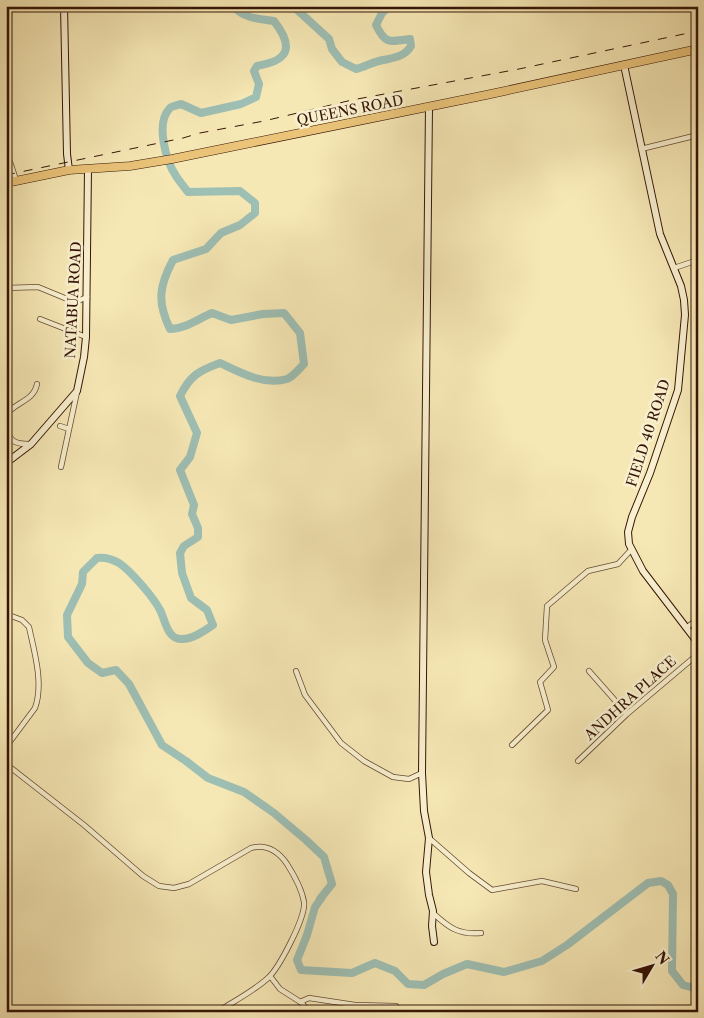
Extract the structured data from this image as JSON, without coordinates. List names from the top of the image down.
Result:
{
  "streets": {
    "highway": ["QUEENS ROAD"],
    "street": ["NATABUA ROAD", "FIELD 40 ROAD", "ANDHRA PLACE"]
  },
  "crossings": [
    ["QUEENS ROAD", "NATABUA ROAD"],
    ["QUEENS ROAD", "FIELD 40 ROAD"]
  ],
  "north": "top right"
}
